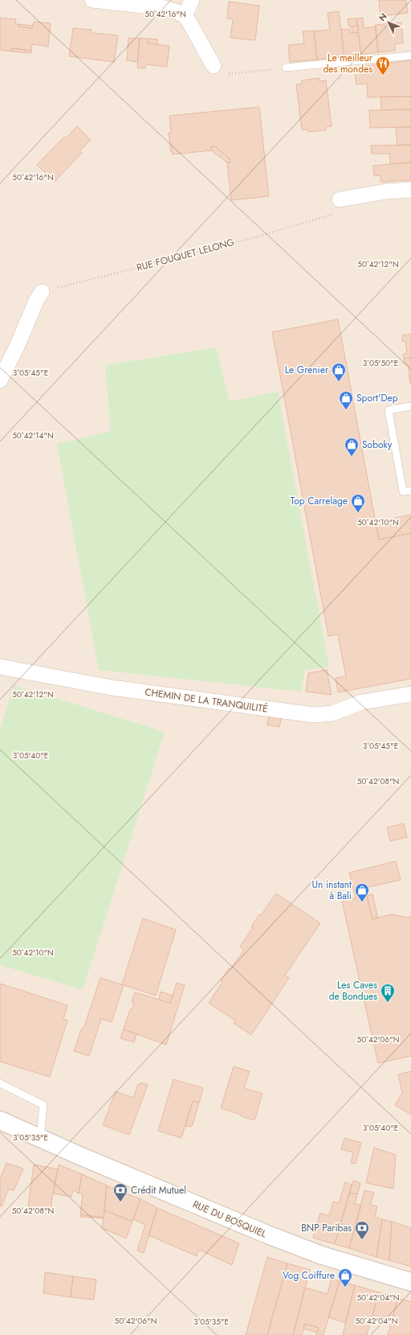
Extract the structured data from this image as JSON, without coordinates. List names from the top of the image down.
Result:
{
  "streets": {
    "street": ["CHEMIN DE LA TRANQUILITÉ", "RUE DU BOSQUIEL"],
    "path": ["RUE FOUQUET LELONG"]
  },
  "places": {
    "restaurant": ["Le meilleur des mondes"],
    "shop": [
      "Le Grenier",
      "Sport'Dep",
      "Soboky",
      "Top Carrelage",
      "Un instant à Bali",
      "Vog Coiffure"
    ],
    "building": ["Les Caves de Bondues"],
    "bank": ["Crédit Mutuel", "BNP Paribas"]
  },
  "north": "top left",
  "coordinates": [
    "50°42'16\"N",
    "50°42'12\"N",
    "3°05'50\"E",
    "3°05'45\"E",
    "50°42'14\"N",
    "50°42'10\"N",
    "3°05'40\"E",
    "50°42'08\"N",
    "50°42'06\"N",
    "3°05'35\"E",
    "50°42'04\"N"
  ]
}
